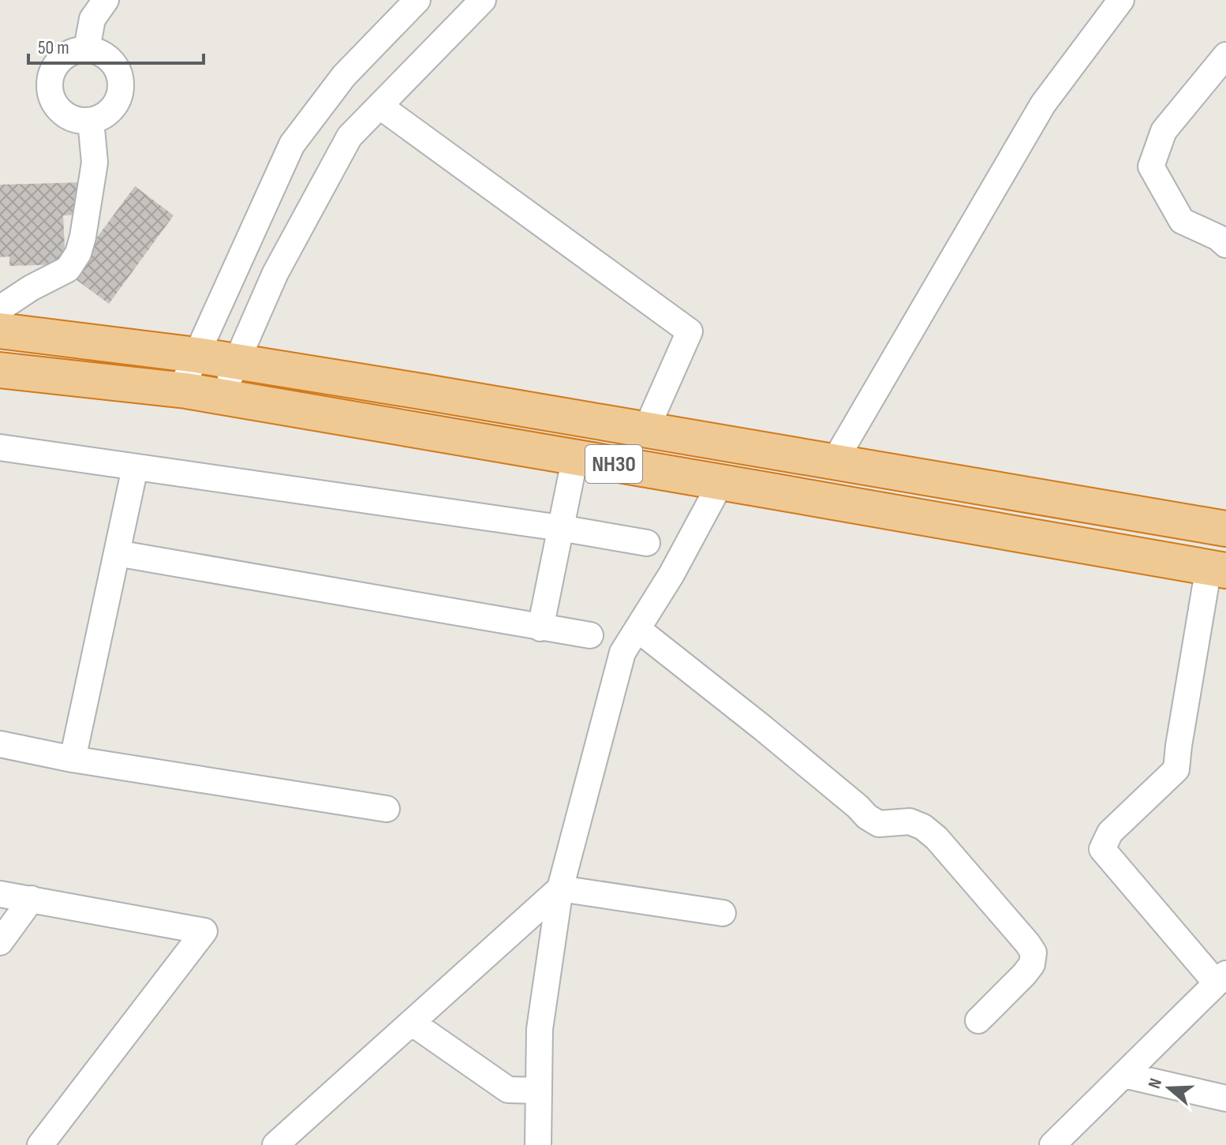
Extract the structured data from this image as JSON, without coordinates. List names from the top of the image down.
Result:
{
  "streets": {
    "highway": ["NH30"]
  },
  "scale_bar": "50 m",
  "north": "left"
}
